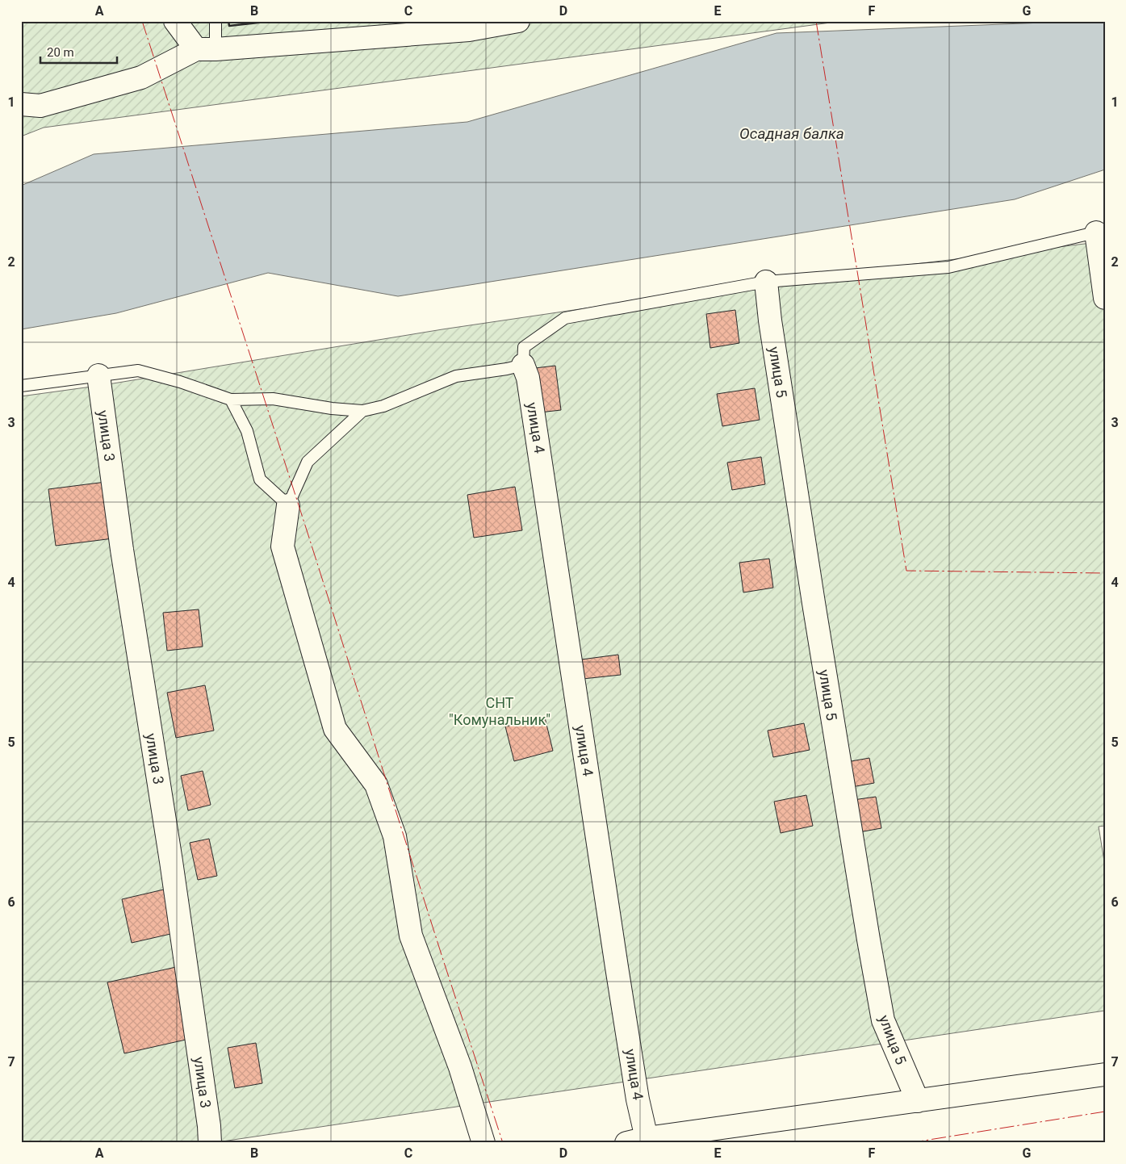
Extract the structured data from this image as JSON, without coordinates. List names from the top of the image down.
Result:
{
  "streets": {
    "street": ["улица 5", "улица 4", "улица 3"]
  },
  "water": ["Осадная балка"],
  "parks": ["СНТ \"Комунальник\""],
  "scale_bar": "20 m",
  "grid": {
    "columns": [
      "A",
      "B",
      "C",
      "D",
      "E",
      "F",
      "G"
    ],
    "rows": [
      "1",
      "2",
      "3",
      "4",
      "5",
      "6",
      "7"
    ]
  }
}
